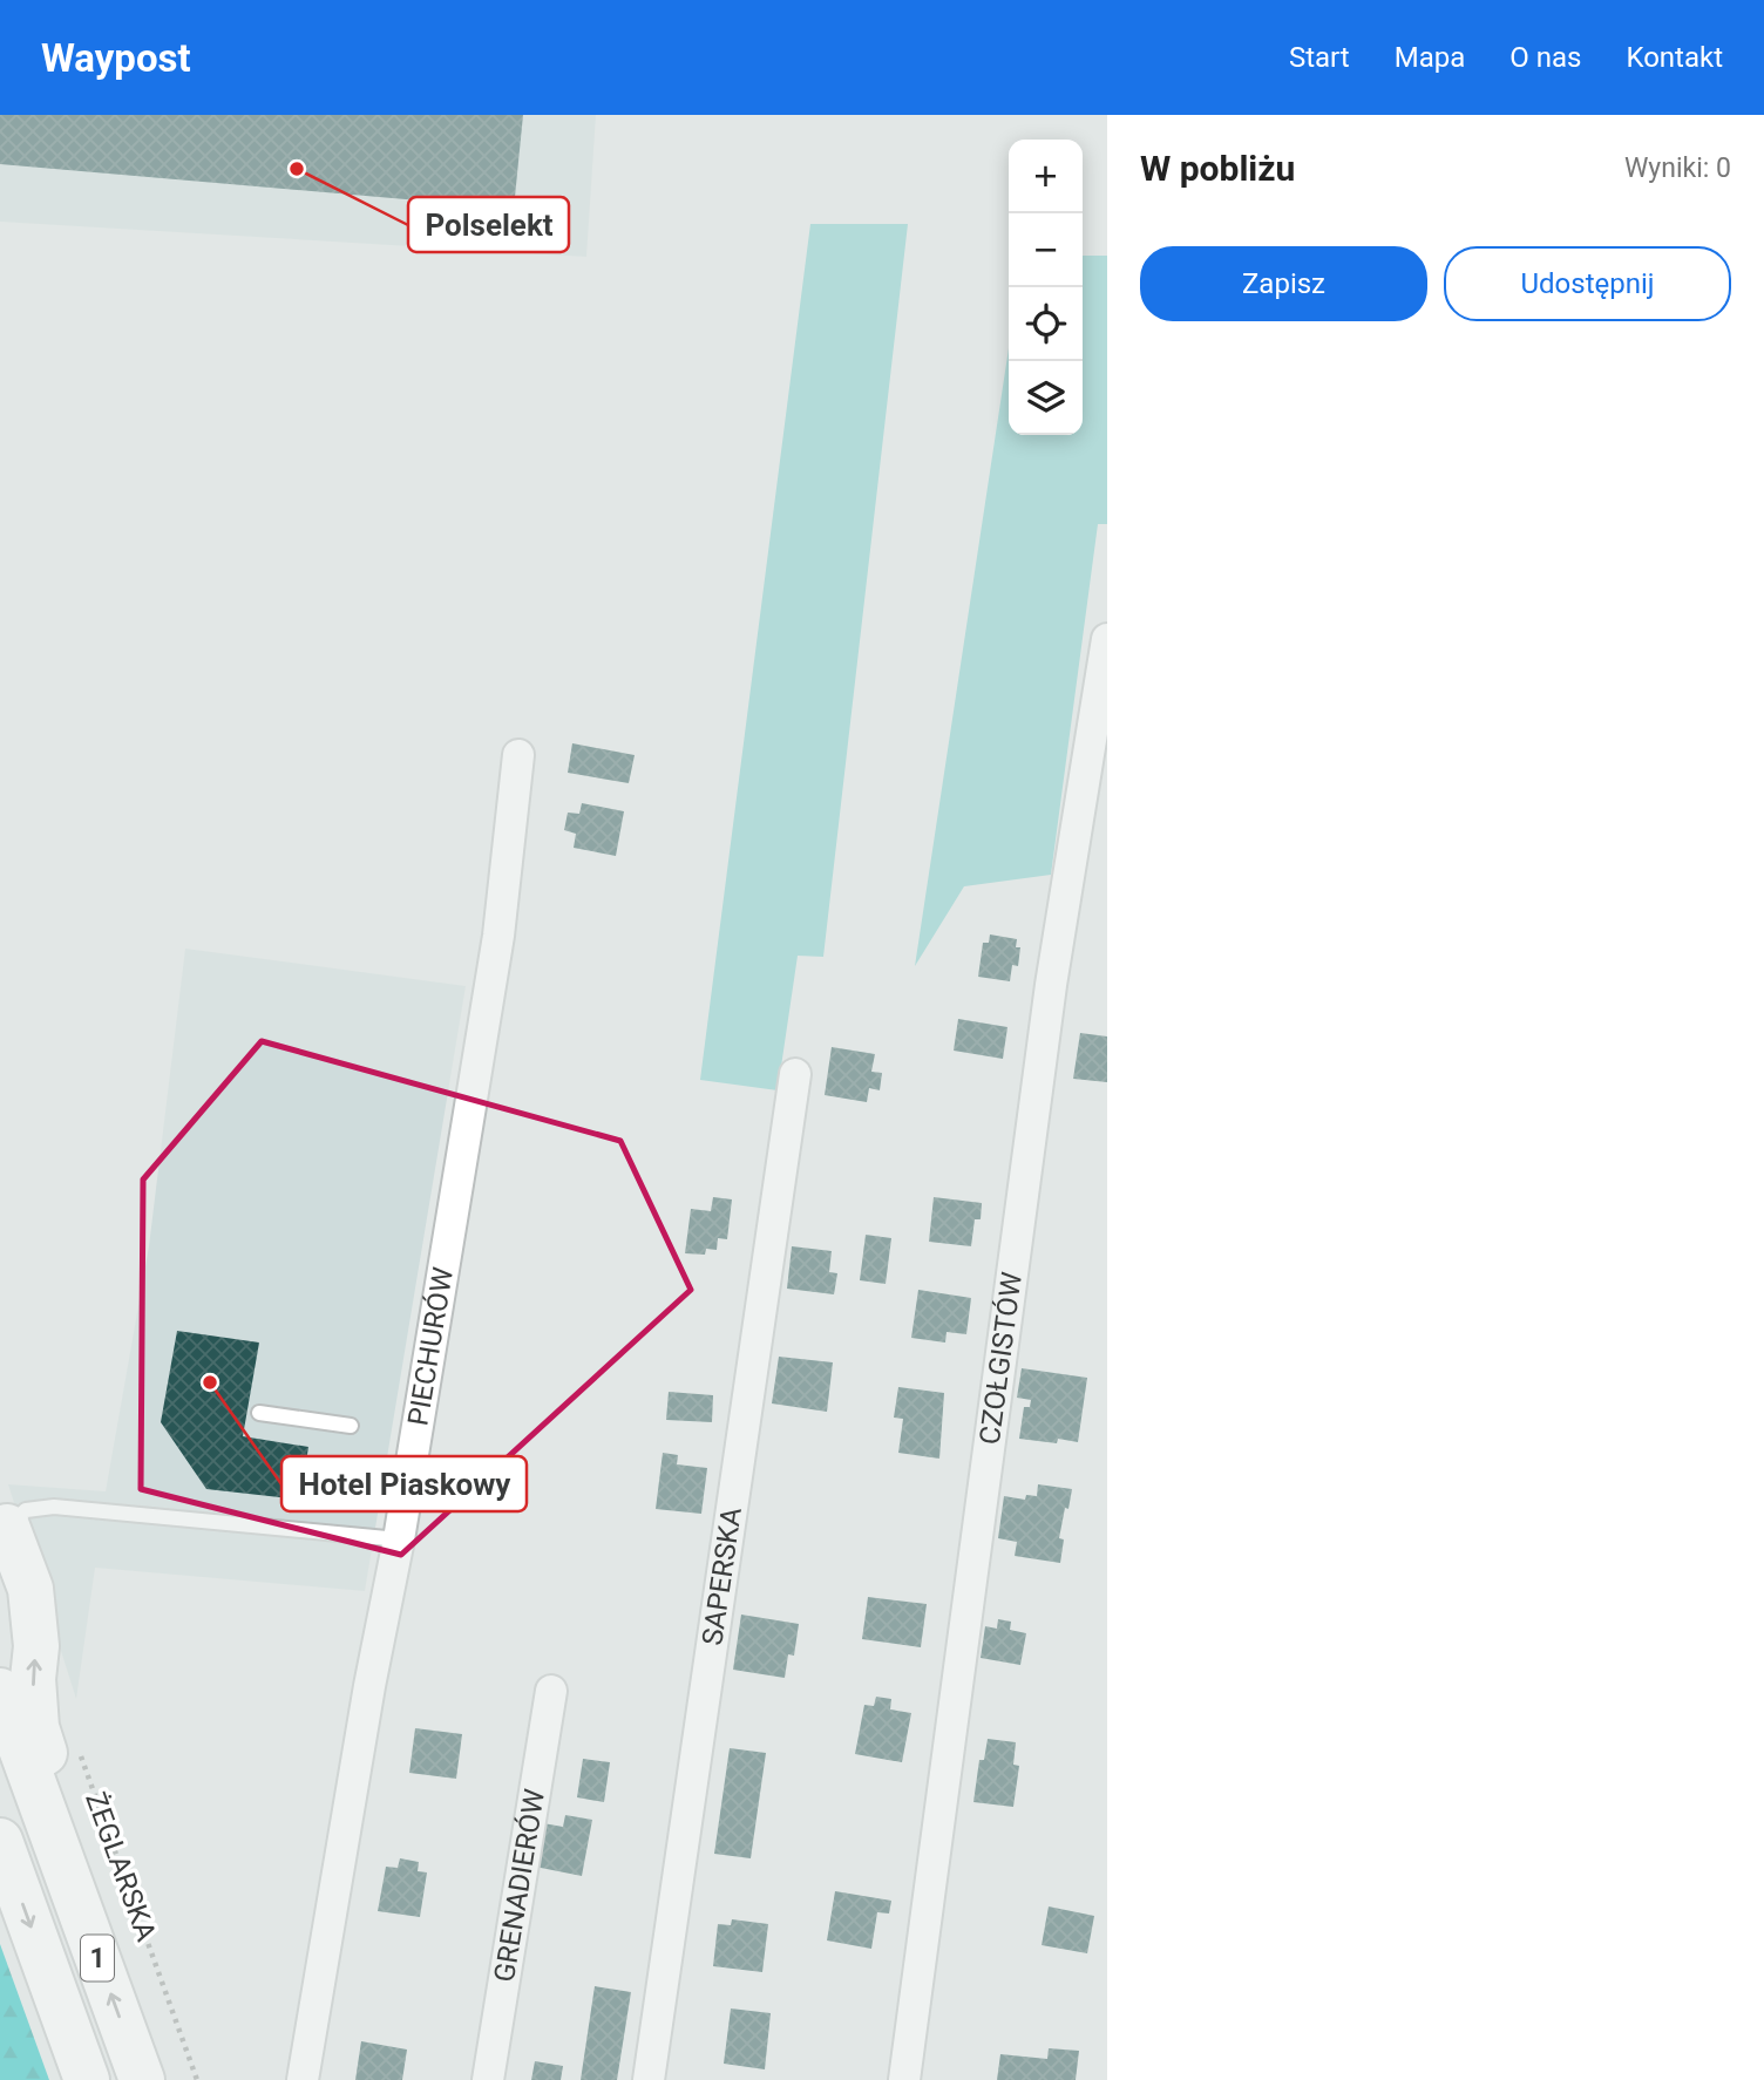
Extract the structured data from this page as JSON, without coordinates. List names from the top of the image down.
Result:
{
  "streets": {
    "main road": ["1"],
    "street": [
      "PIECHURÓW",
      "CZOŁGISTÓW",
      "SAPERSKA",
      "GRENADIERÓW"
    ],
    "path": ["ŻEGLARSKA"]
  },
  "places": ["Polselekt", "Hotel Piaskowy"],
  "page": {
    "header": "Waypost",
    "nav": [
      "Start",
      "Mapa",
      "O nas",
      "Kontakt"
    ],
    "heading": ["W pobliżu", "Wyniki: 0"],
    "map_buttons": ["+", "−"],
    "buttons": ["Zapisz", "Udostępnij"]
  }
}
